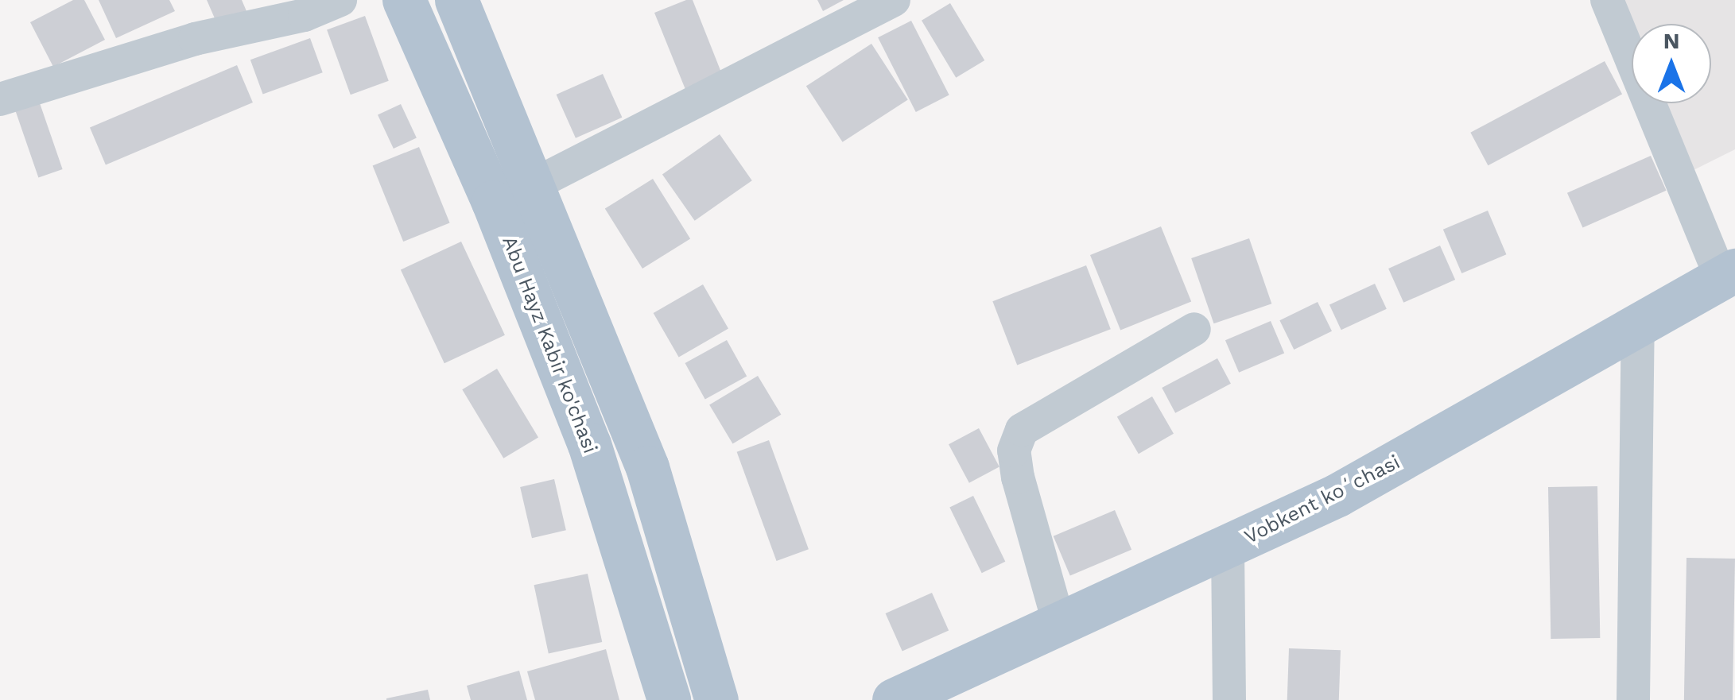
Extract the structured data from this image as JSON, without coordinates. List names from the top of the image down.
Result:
{
  "streets": {
    "main road": ["Abu Hayz Kabir ko'chasi", "Vobkent koʻchasi"]
  },
  "north": "top"
}
